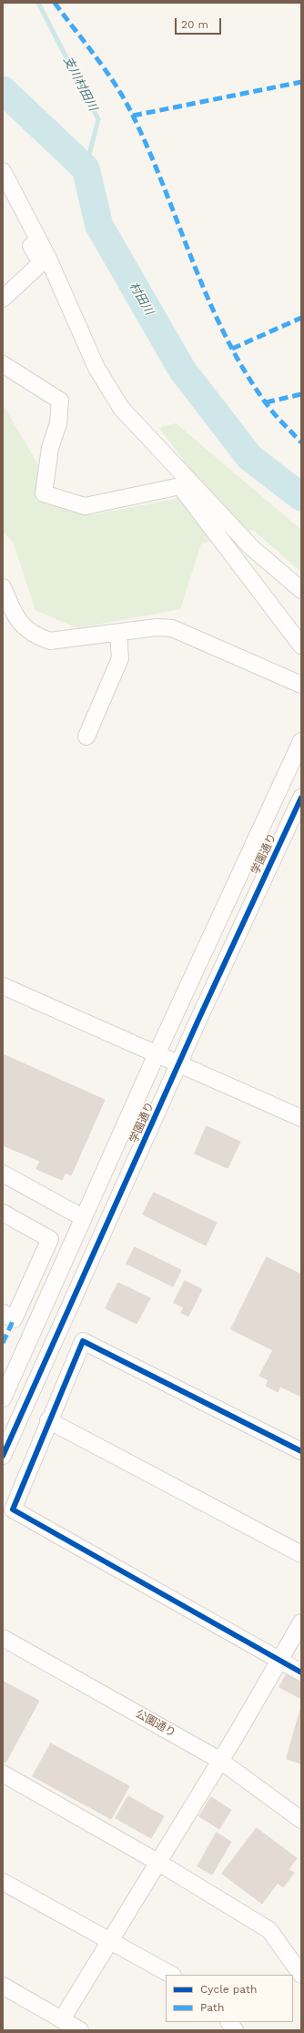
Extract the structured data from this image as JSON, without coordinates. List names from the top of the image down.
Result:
{
  "streets": {
    "street": ["学園通り", "公園通り"]
  },
  "water": ["支川村田川", "村田川"],
  "legend": ["Cycle path", "Path"],
  "scale_bar": "20 m"
}
